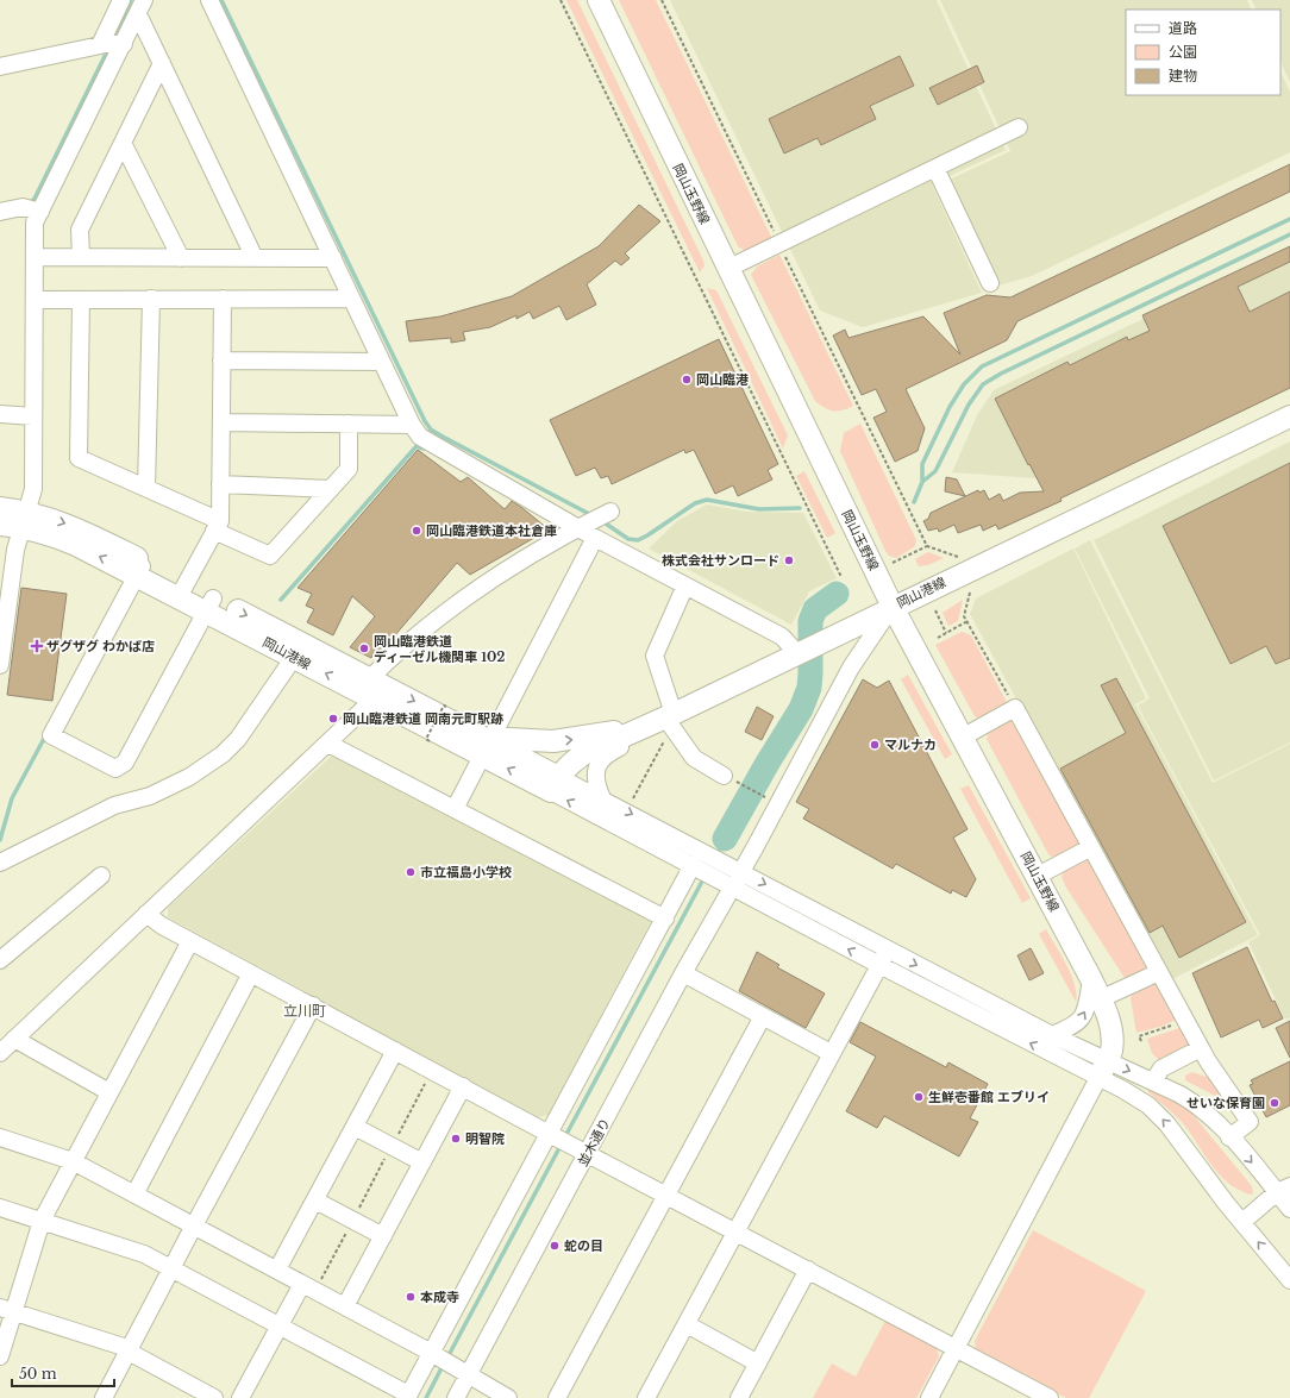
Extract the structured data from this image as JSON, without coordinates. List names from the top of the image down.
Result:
{
  "streets": {
    "main road": ["岡山玉野線", "岡山港線"],
    "street": ["並木通り"]
  },
  "crossings": [
    ["岡山玉野線", "岡山港線"],
    ["岡山玉野線", "並木通り"],
    ["岡山港線", "並木通り"]
  ],
  "districts": ["立川町"],
  "places": {
    "other": [
      "岡山臨港",
      "岡山臨港鉄道本社倉庫",
      "株式会社サンロード",
      "岡山臨港鉄道 ディーゼル機関車 102",
      "岡山臨港鉄道 岡南元町駅跡",
      "マルナカ",
      "市立福島小学校",
      "生鮮壱番館 エブリイ",
      "せいな保育園",
      "明智院",
      "蛇の目",
      "本成寺"
    ],
    "health": ["ザグザグ わかば店"]
  },
  "legend": ["道路", "公園", "建物"],
  "scale_bar": "50 m"
}
